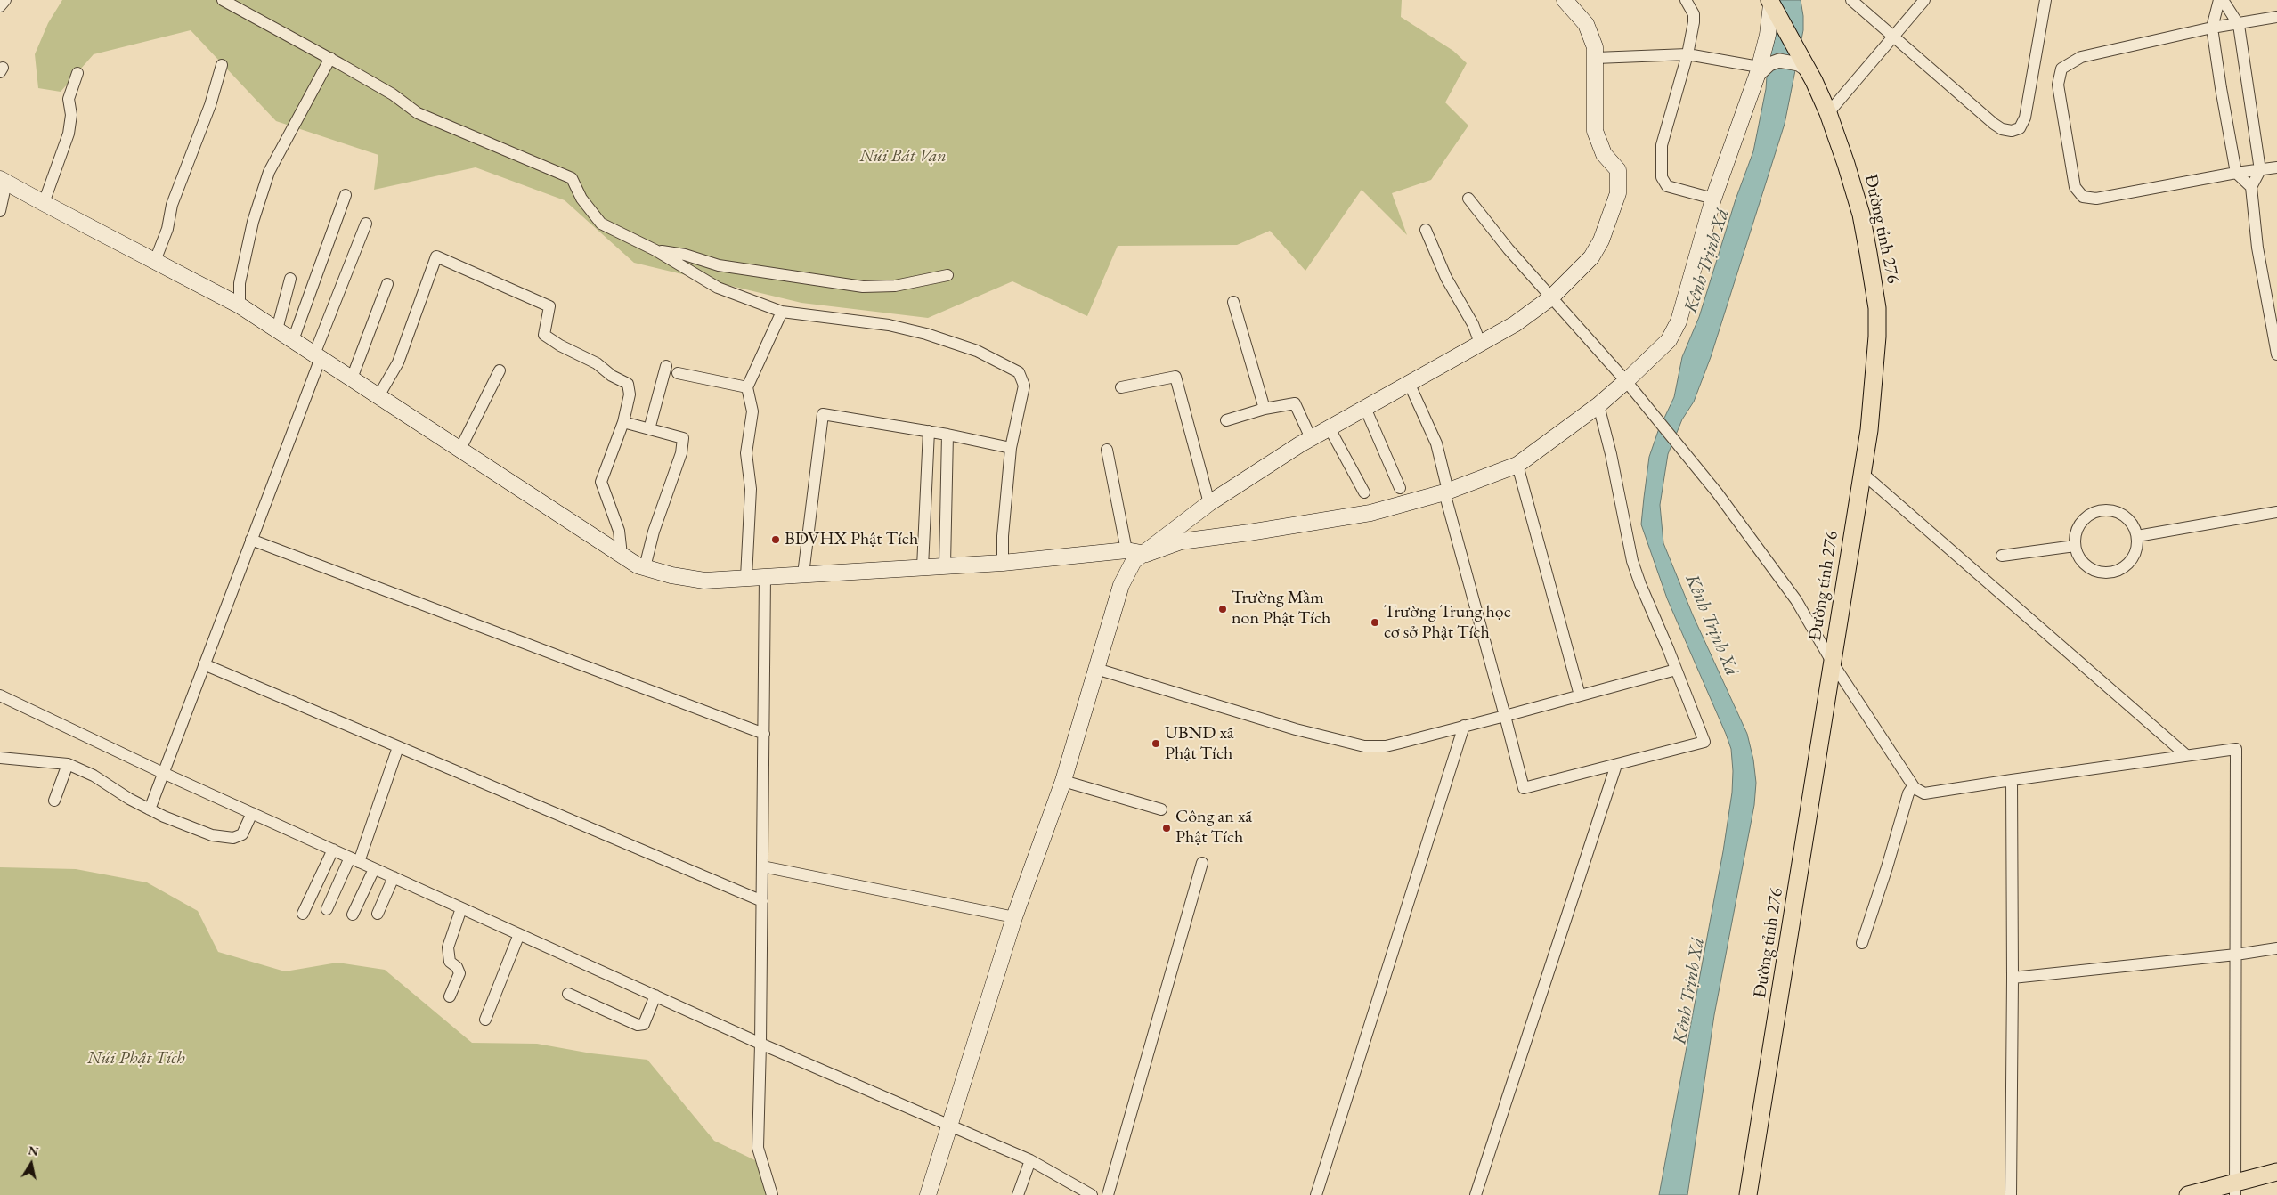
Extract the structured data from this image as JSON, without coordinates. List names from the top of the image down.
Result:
{
  "streets": {
    "main road": ["Đường tỉnh 276"]
  },
  "water": ["Kênh Trịnh Xá"],
  "parks": ["Núi Bát Vạn", "Núi Phật Tích"],
  "places": [
    "BDVHX Phật Tích",
    "Trường Mầm non Phật Tích",
    "Trường Trung học cơ sở Phật Tích",
    "UBND xã Phật Tích",
    "Công an xã Phật Tích"
  ],
  "north": "top"
}
